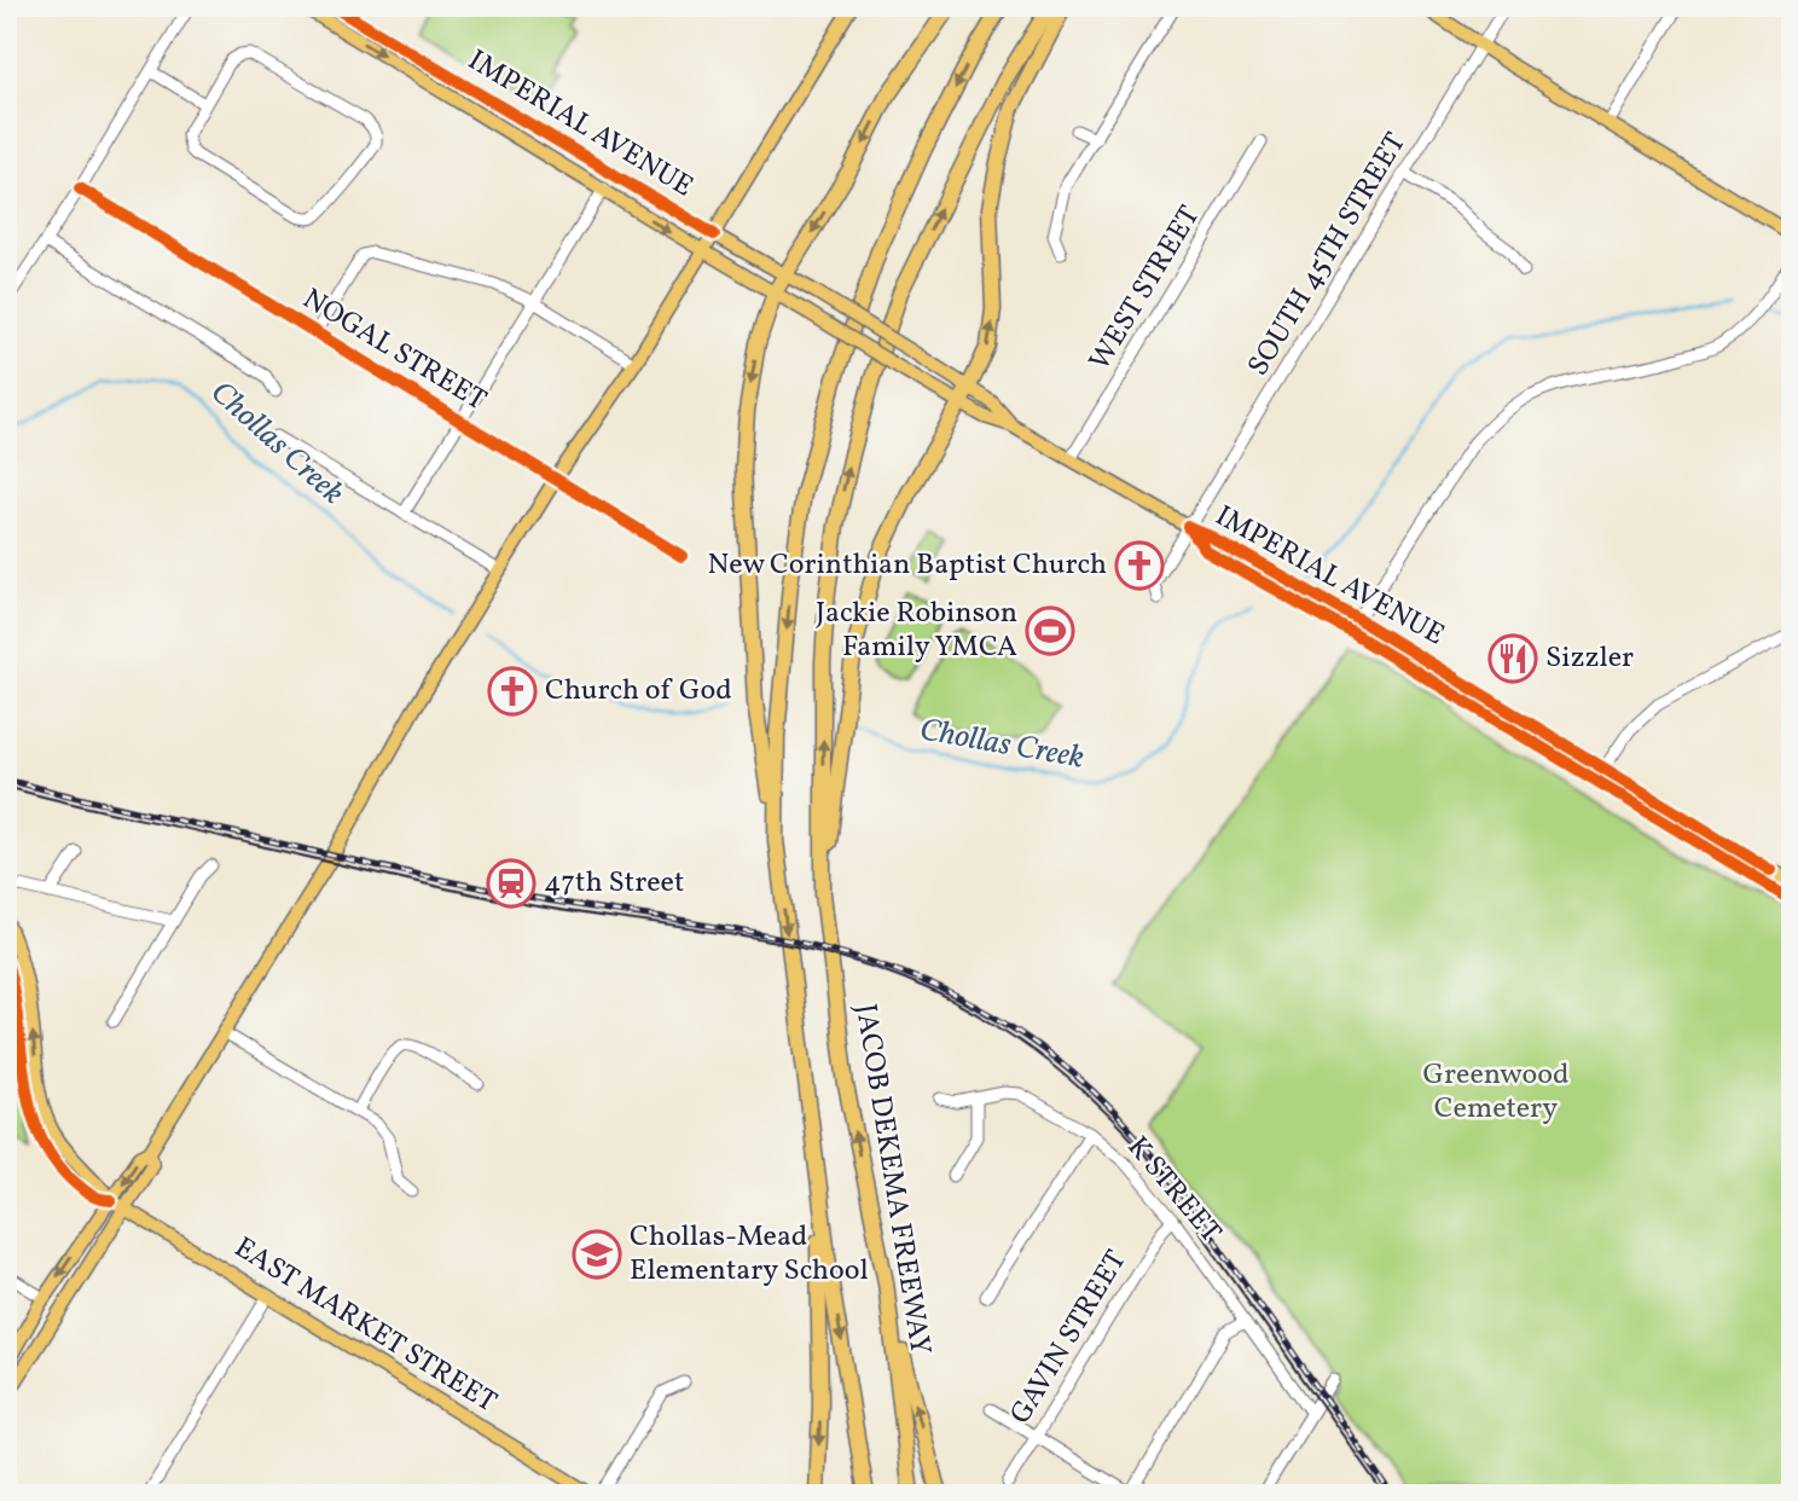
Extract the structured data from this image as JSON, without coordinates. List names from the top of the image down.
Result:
{
  "streets": {
    "highway": ["JACOB DEKEMA FREEWAY"],
    "main road": ["IMPERIAL AVENUE", "EAST MARKET STREET"],
    "street": [
      "SOUTH 45TH STREET",
      "WEST STREET",
      "NOGAL STREET",
      "K STREET",
      "GAVIN STREET"
    ]
  },
  "crossings": [
    ["IMPERIAL AVENUE", "SOUTH 45TH STREET"],
    ["IMPERIAL AVENUE", "WEST STREET"],
    ["K STREET", "GAVIN STREET"]
  ],
  "water": ["Chollas Creek"],
  "parks": ["Greenwood Cemetery"],
  "places": {
    "church": ["New Corinthian Baptist Church", "Church of God"],
    "sports": ["Jackie Robinson Family YMCA"],
    "restaurant": ["Sizzler"],
    "station": ["47th Street"],
    "school or university": ["Chollas-Mead Elementary School"]
  }
}
